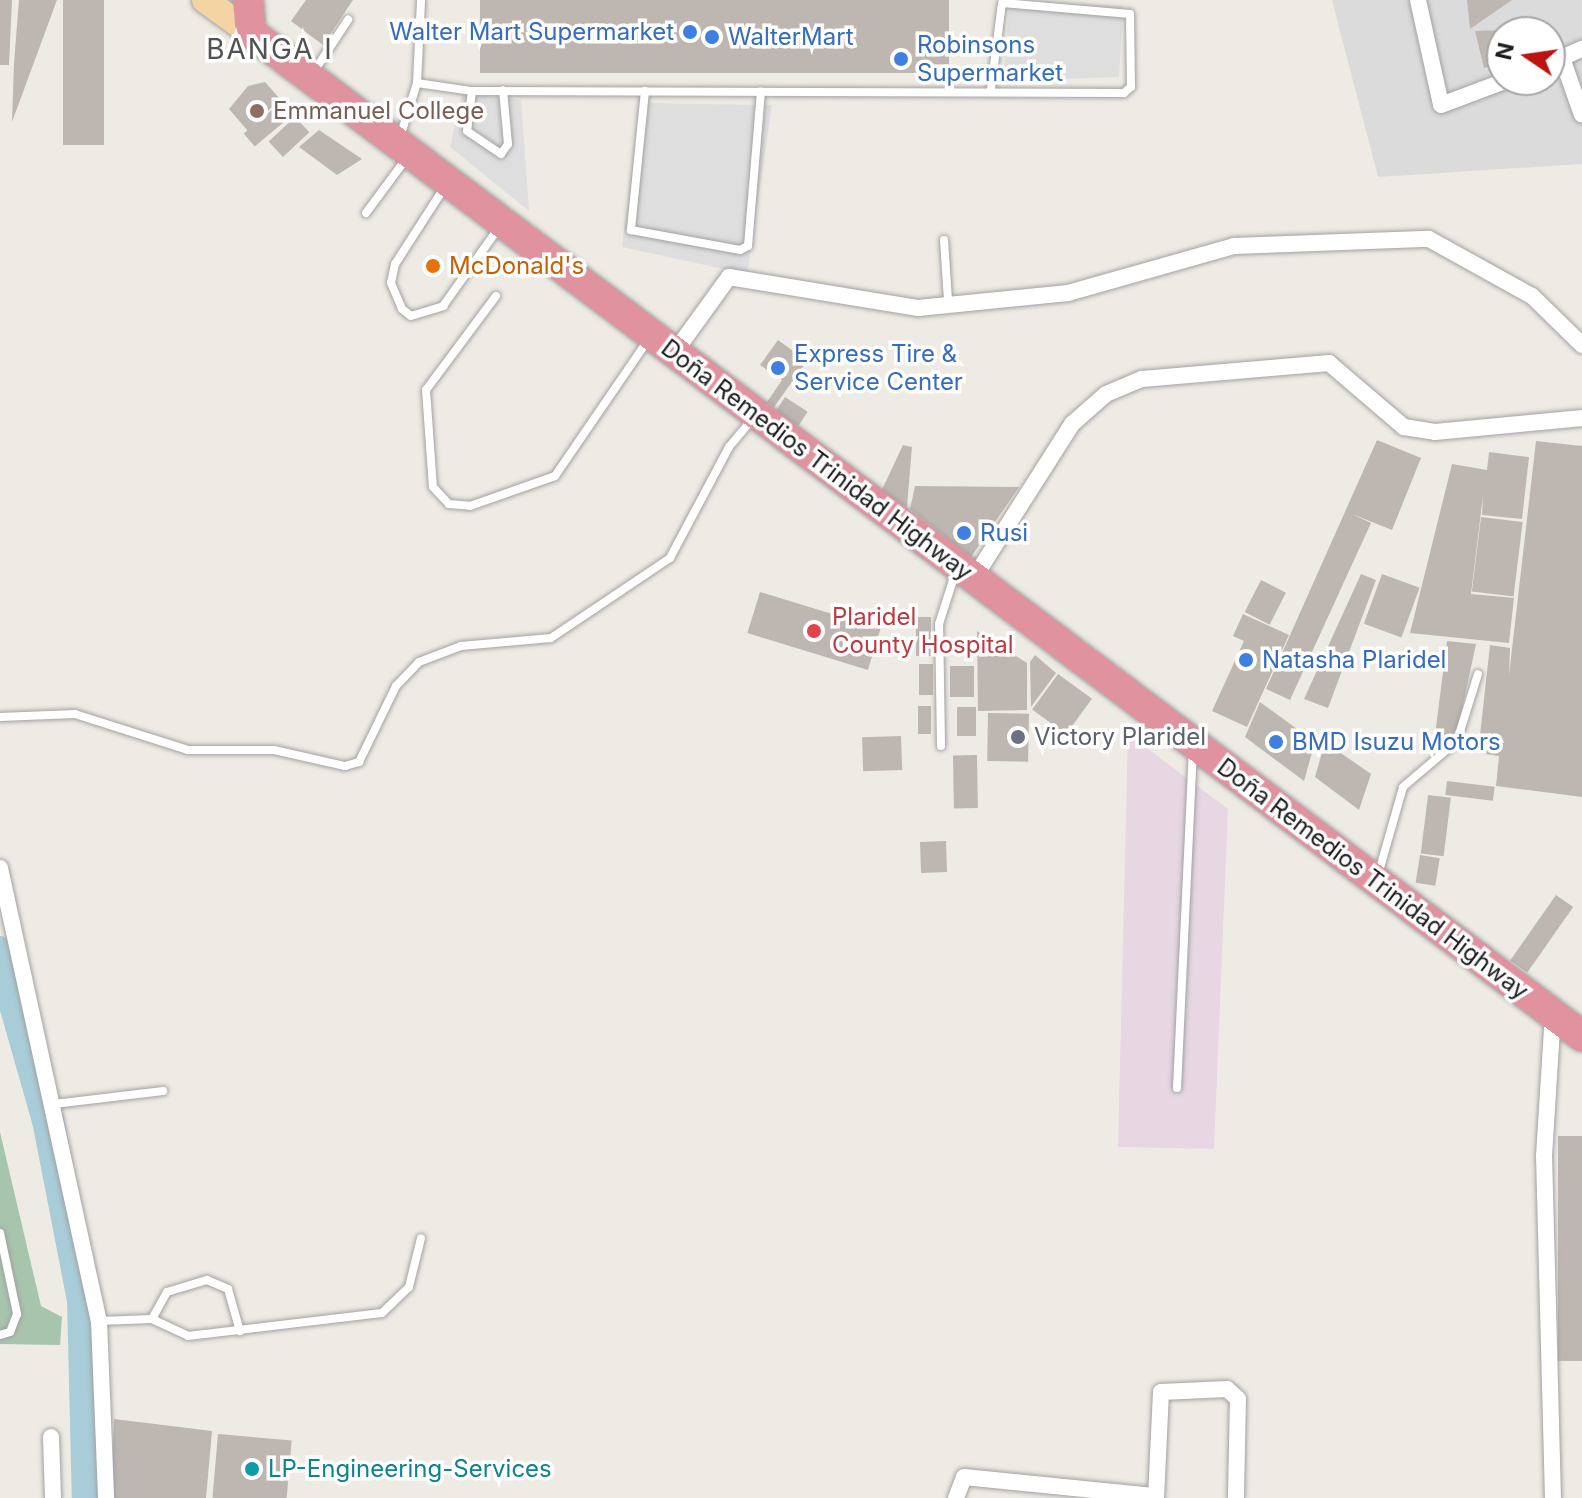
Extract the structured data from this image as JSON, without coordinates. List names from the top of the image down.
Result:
{
  "streets": {
    "highway": ["Doña Remedios Trinidad Highway"]
  },
  "districts": ["BANGA I"],
  "places": [
    "Walter Mart Supermarket",
    "WalterMart",
    "Robinsons Supermarket",
    "Emmanuel College",
    "McDonald's",
    "Express Tire & Service Center",
    "Rusi",
    "Plaridel County Hospital",
    "Natasha Plaridel",
    "Victory Plaridel",
    "BMD Isuzu Motors",
    "LP-Engineering-Services"
  ],
  "north": "left"
}
